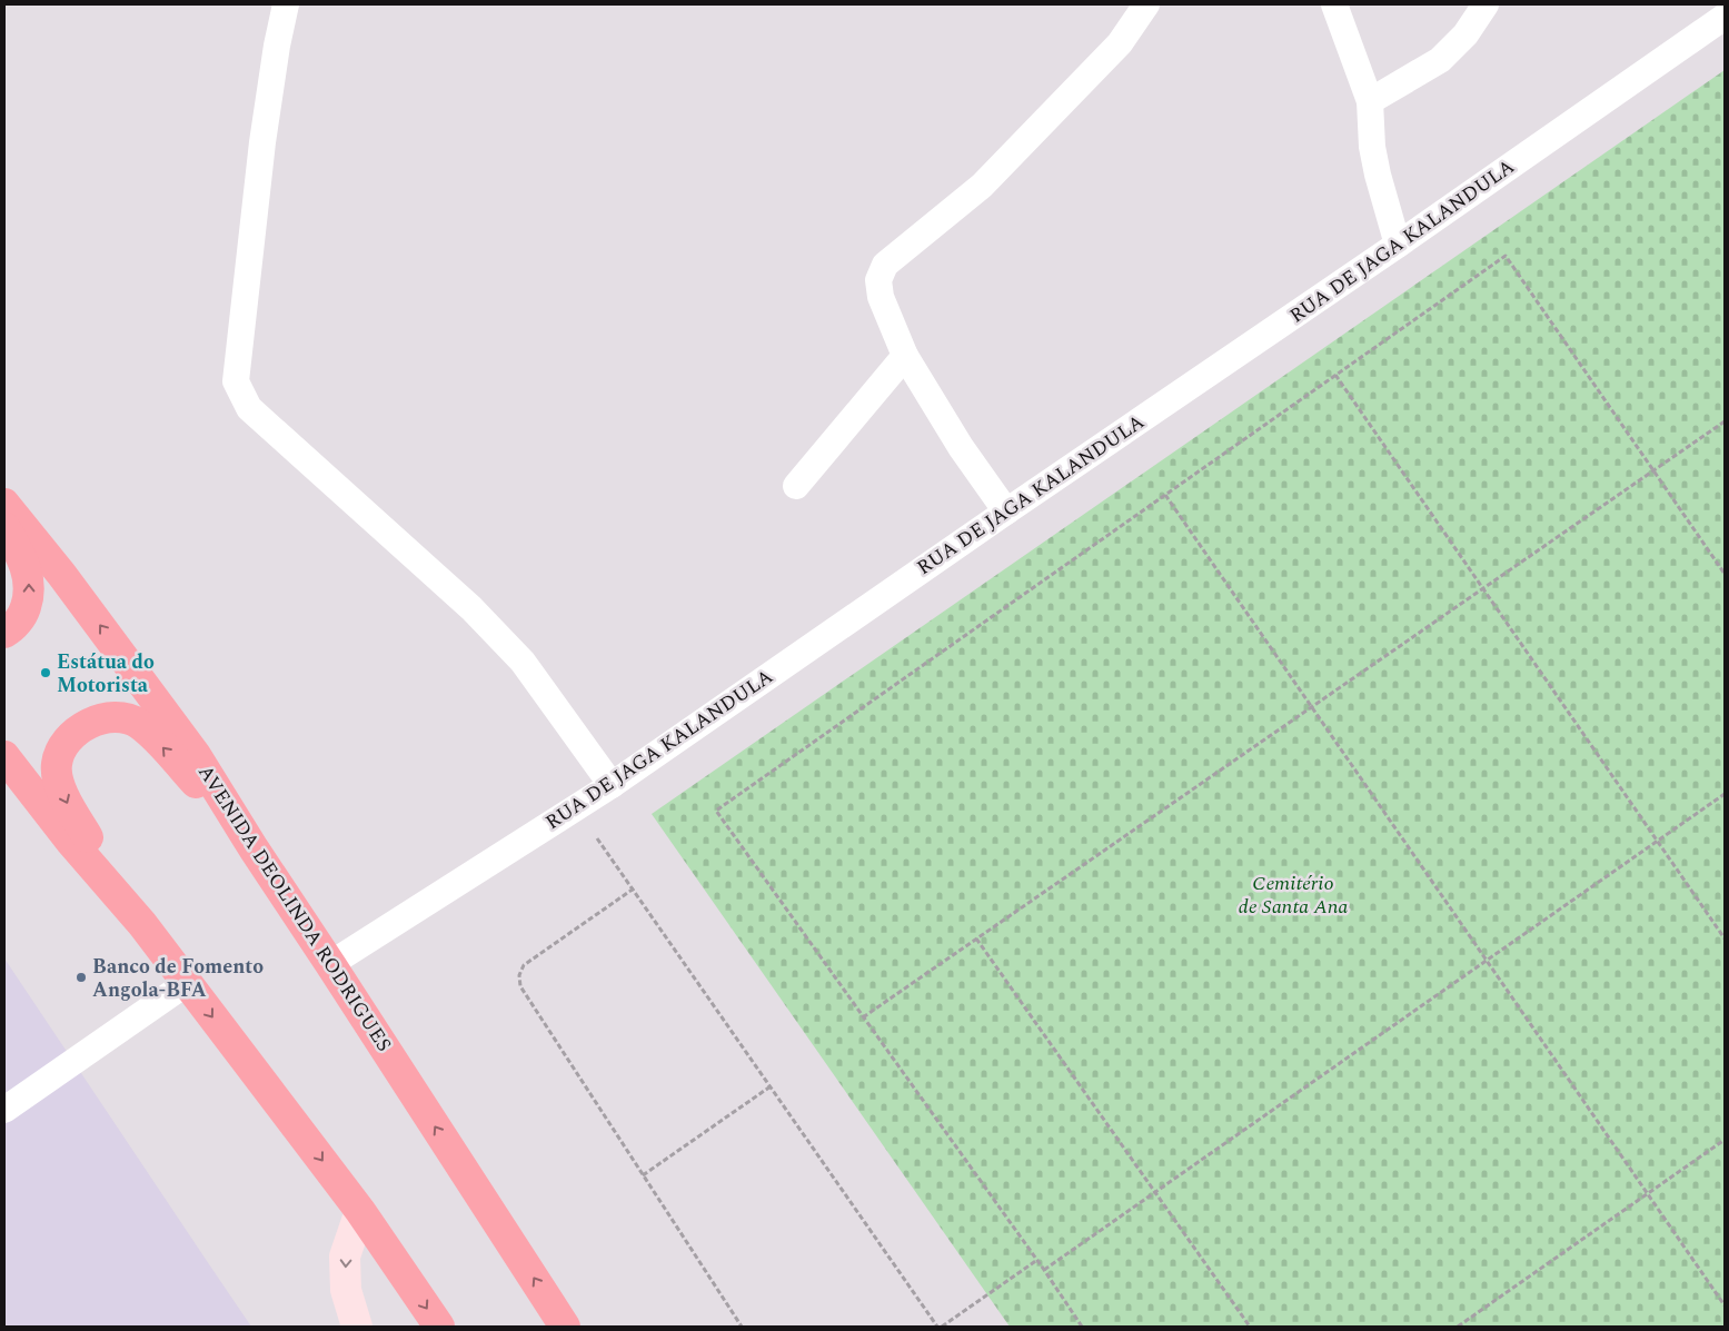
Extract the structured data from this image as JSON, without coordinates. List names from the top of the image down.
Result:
{
  "streets": {
    "highway": ["AVENIDA DEOLINDA RODRIGUES"],
    "street": ["RUA DE JAGA KALANDULA"]
  },
  "crossings": [
    ["RUA DE JAGA KALANDULA", "AVENIDA DEOLINDA RODRIGUES"]
  ],
  "parks": ["Cemitério de Santa Ana"],
  "places": ["Estátua do Motorista", "Banco de Fomento Angola-BFA"]
}
